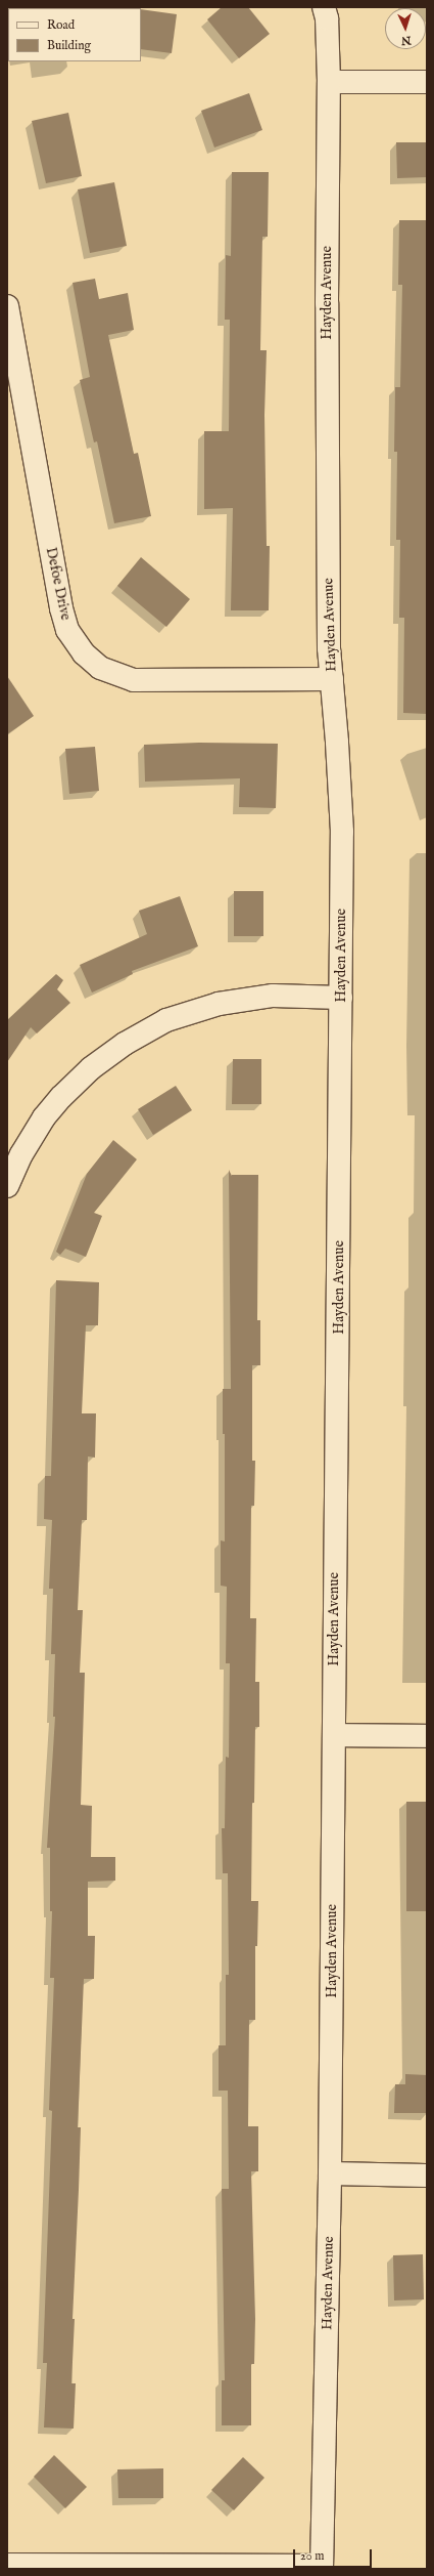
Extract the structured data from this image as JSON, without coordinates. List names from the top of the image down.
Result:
{
  "streets": {
    "street": ["Hayden Avenue", "Defoe Drive"]
  },
  "crossings": [
    ["Hayden Avenue", "Defoe Drive"]
  ],
  "legend": ["Road", "Building"],
  "scale_bar": "20 m",
  "north": "bottom"
}
